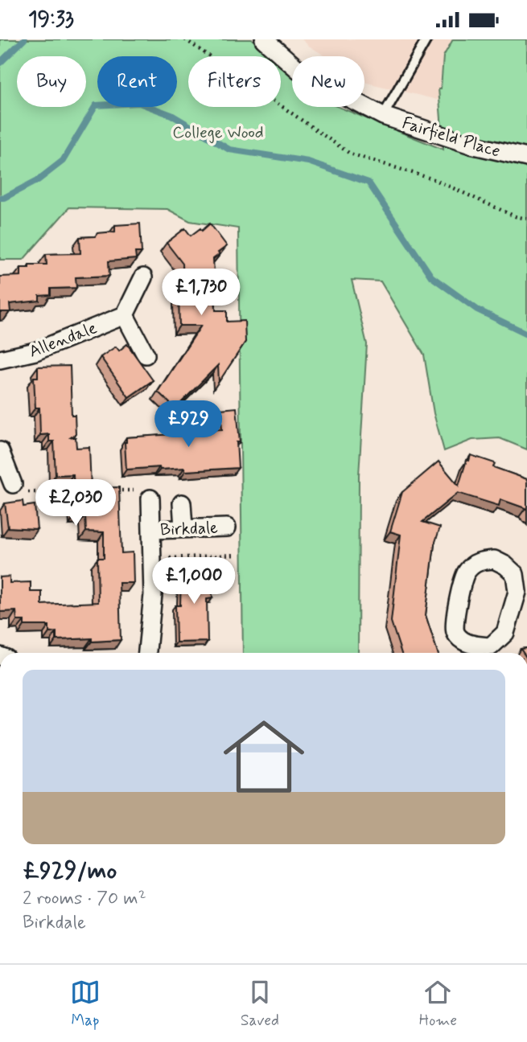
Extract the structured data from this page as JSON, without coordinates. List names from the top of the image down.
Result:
{
  "streets": {
    "street": ["Fairfield Place", "Allendale", "Birkdale"]
  },
  "parks": ["College Wood"],
  "page": {
    "status": "19:33",
    "chip": [
      "Buy",
      "Rent",
      "Filters",
      "New"
    ],
    "price": [
      "£1,730",
      "£929",
      "£2,030",
      "£1,000"
    ],
    "list": [
      {
        "name": "£929/mo",
        "note": "2 rooms · 70 m² · Birkdale"
      }
    ],
    "tabs": ["Map", "Saved", "Home"]
  }
}
